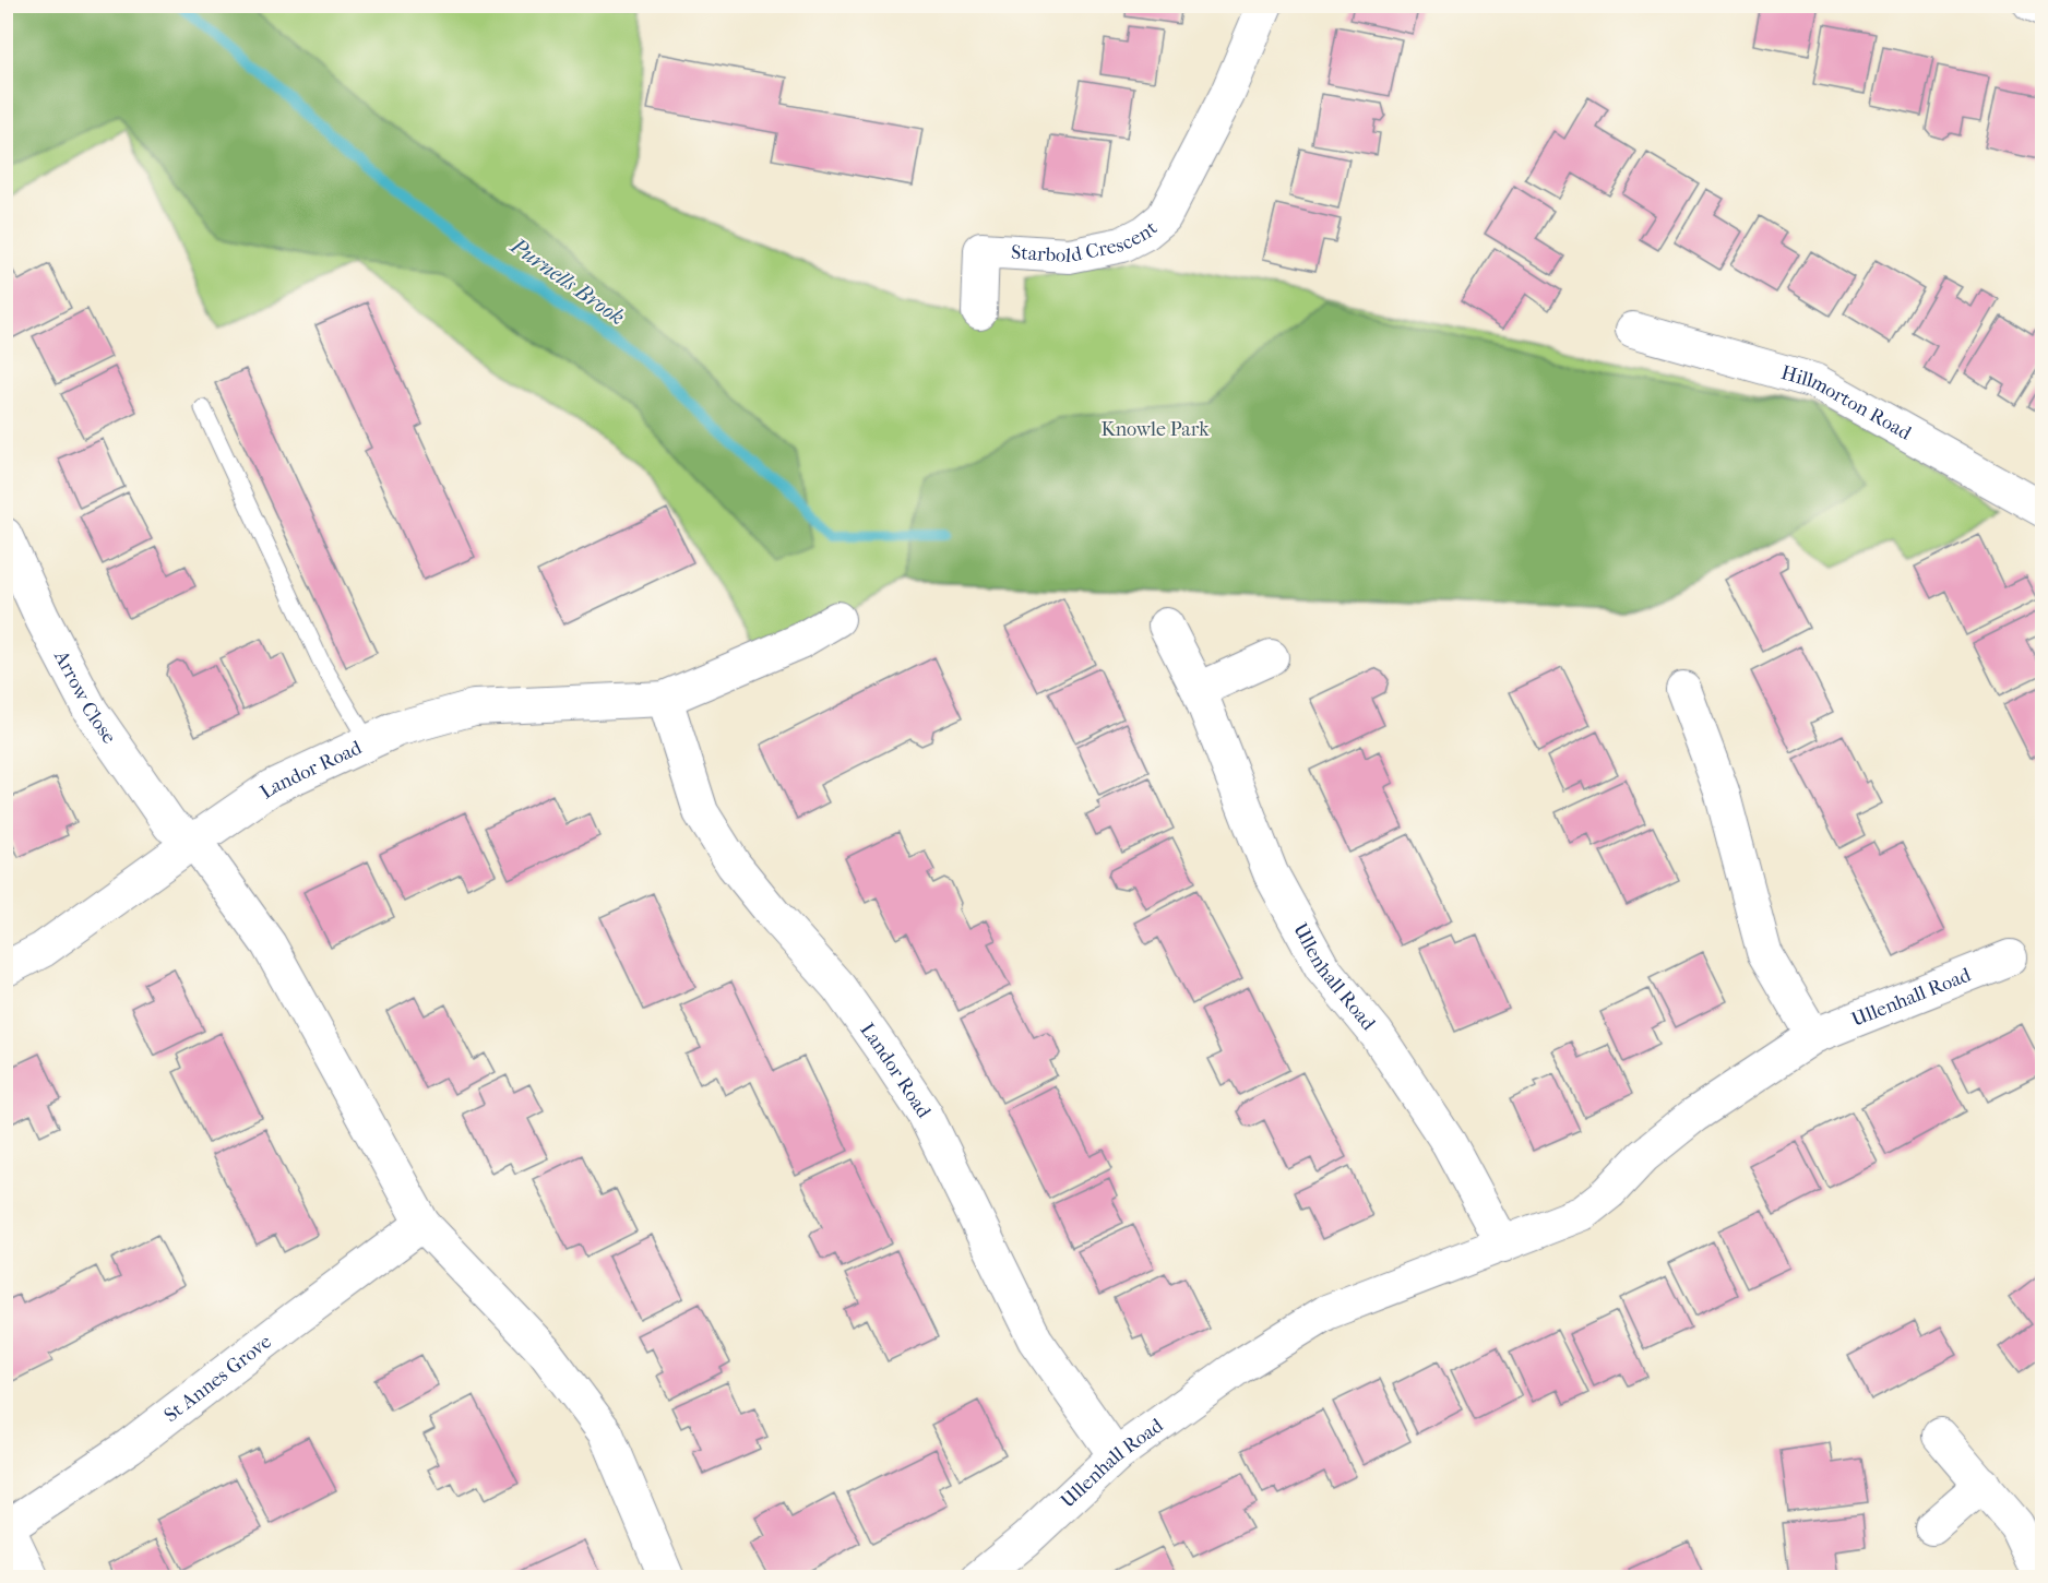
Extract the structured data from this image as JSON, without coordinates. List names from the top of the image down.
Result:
{
  "streets": {
    "street": [
      "Starbold Crescent",
      "Hillmorton Road",
      "Arrow Close",
      "Landor Road",
      "Ullenhall Road",
      "St Annes Grove"
    ]
  },
  "crossings": [
    ["Arrow Close", "Landor Road"],
    ["Landor Road", "Ullenhall Road"]
  ],
  "water": ["Purnells Brook"],
  "parks": ["Knowle Park"]
}
